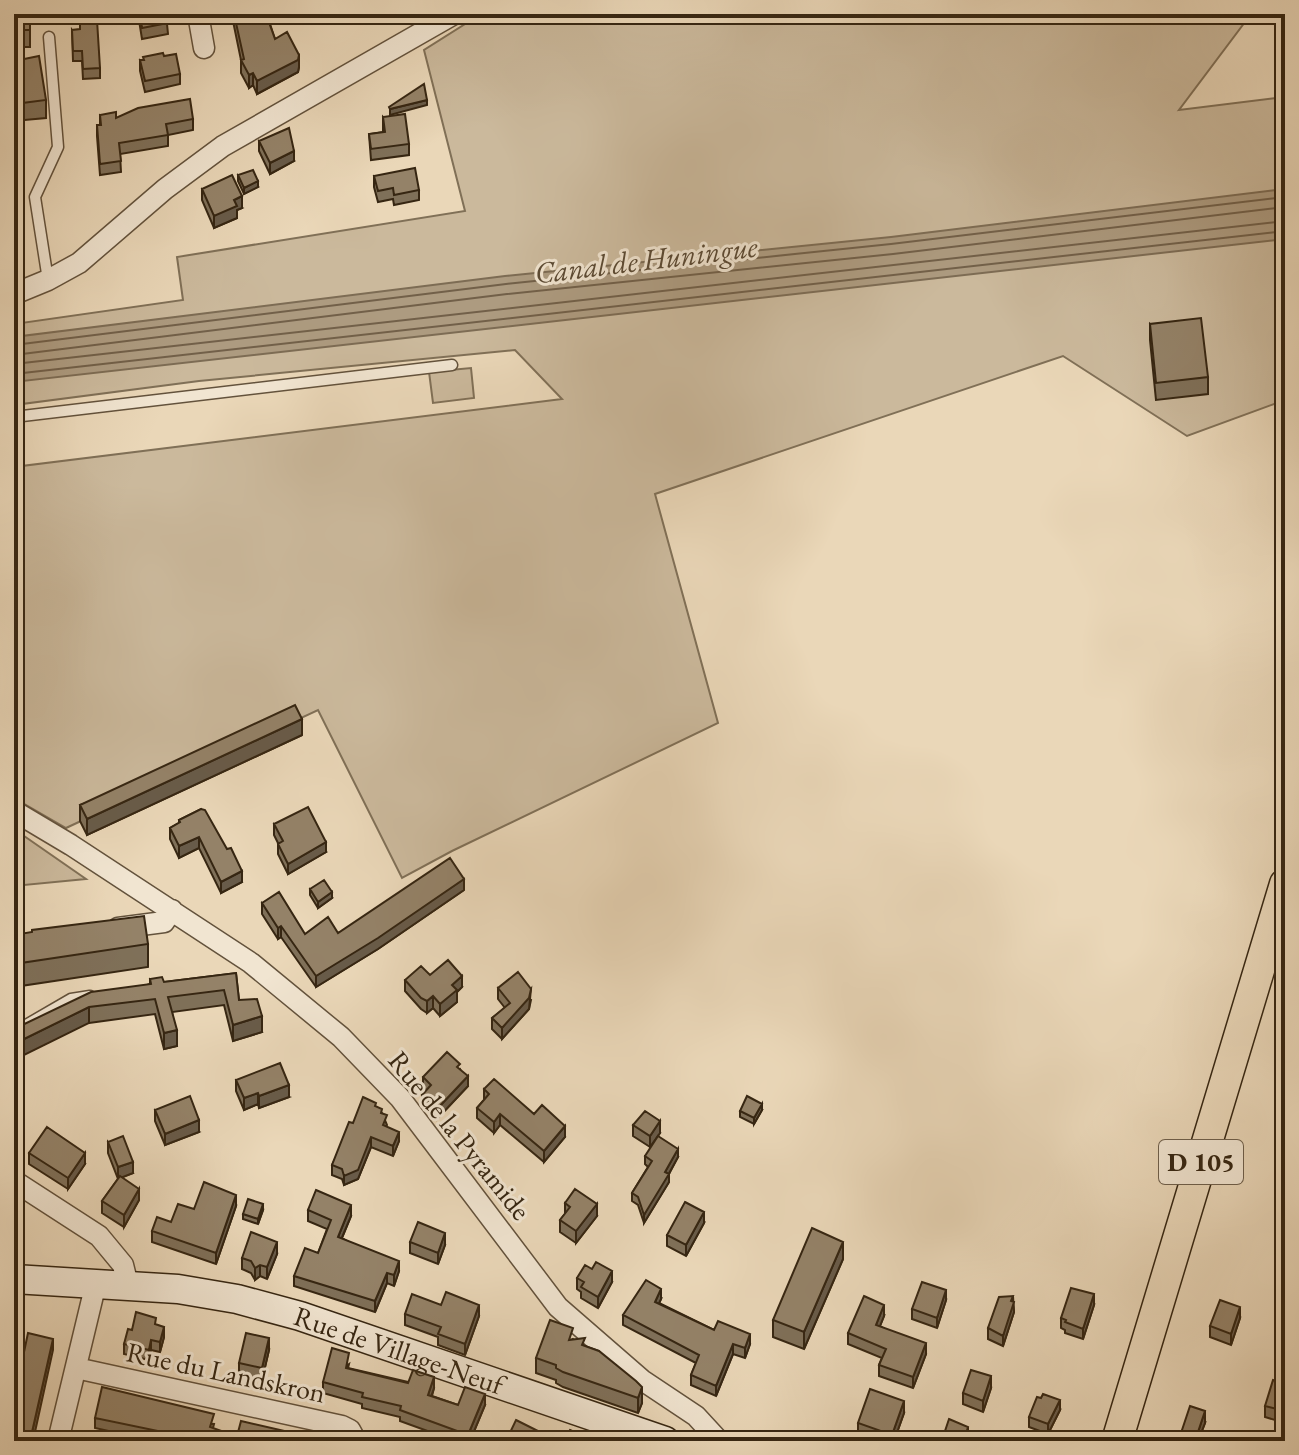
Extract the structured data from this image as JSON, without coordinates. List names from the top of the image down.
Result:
{
  "streets": {
    "main road": ["D 105"],
    "street": ["Rue de la Pyramide", "Rue de Village-Neuf", "Rue du Landskron"]
  },
  "water": ["Canal de Huningue"]
}
